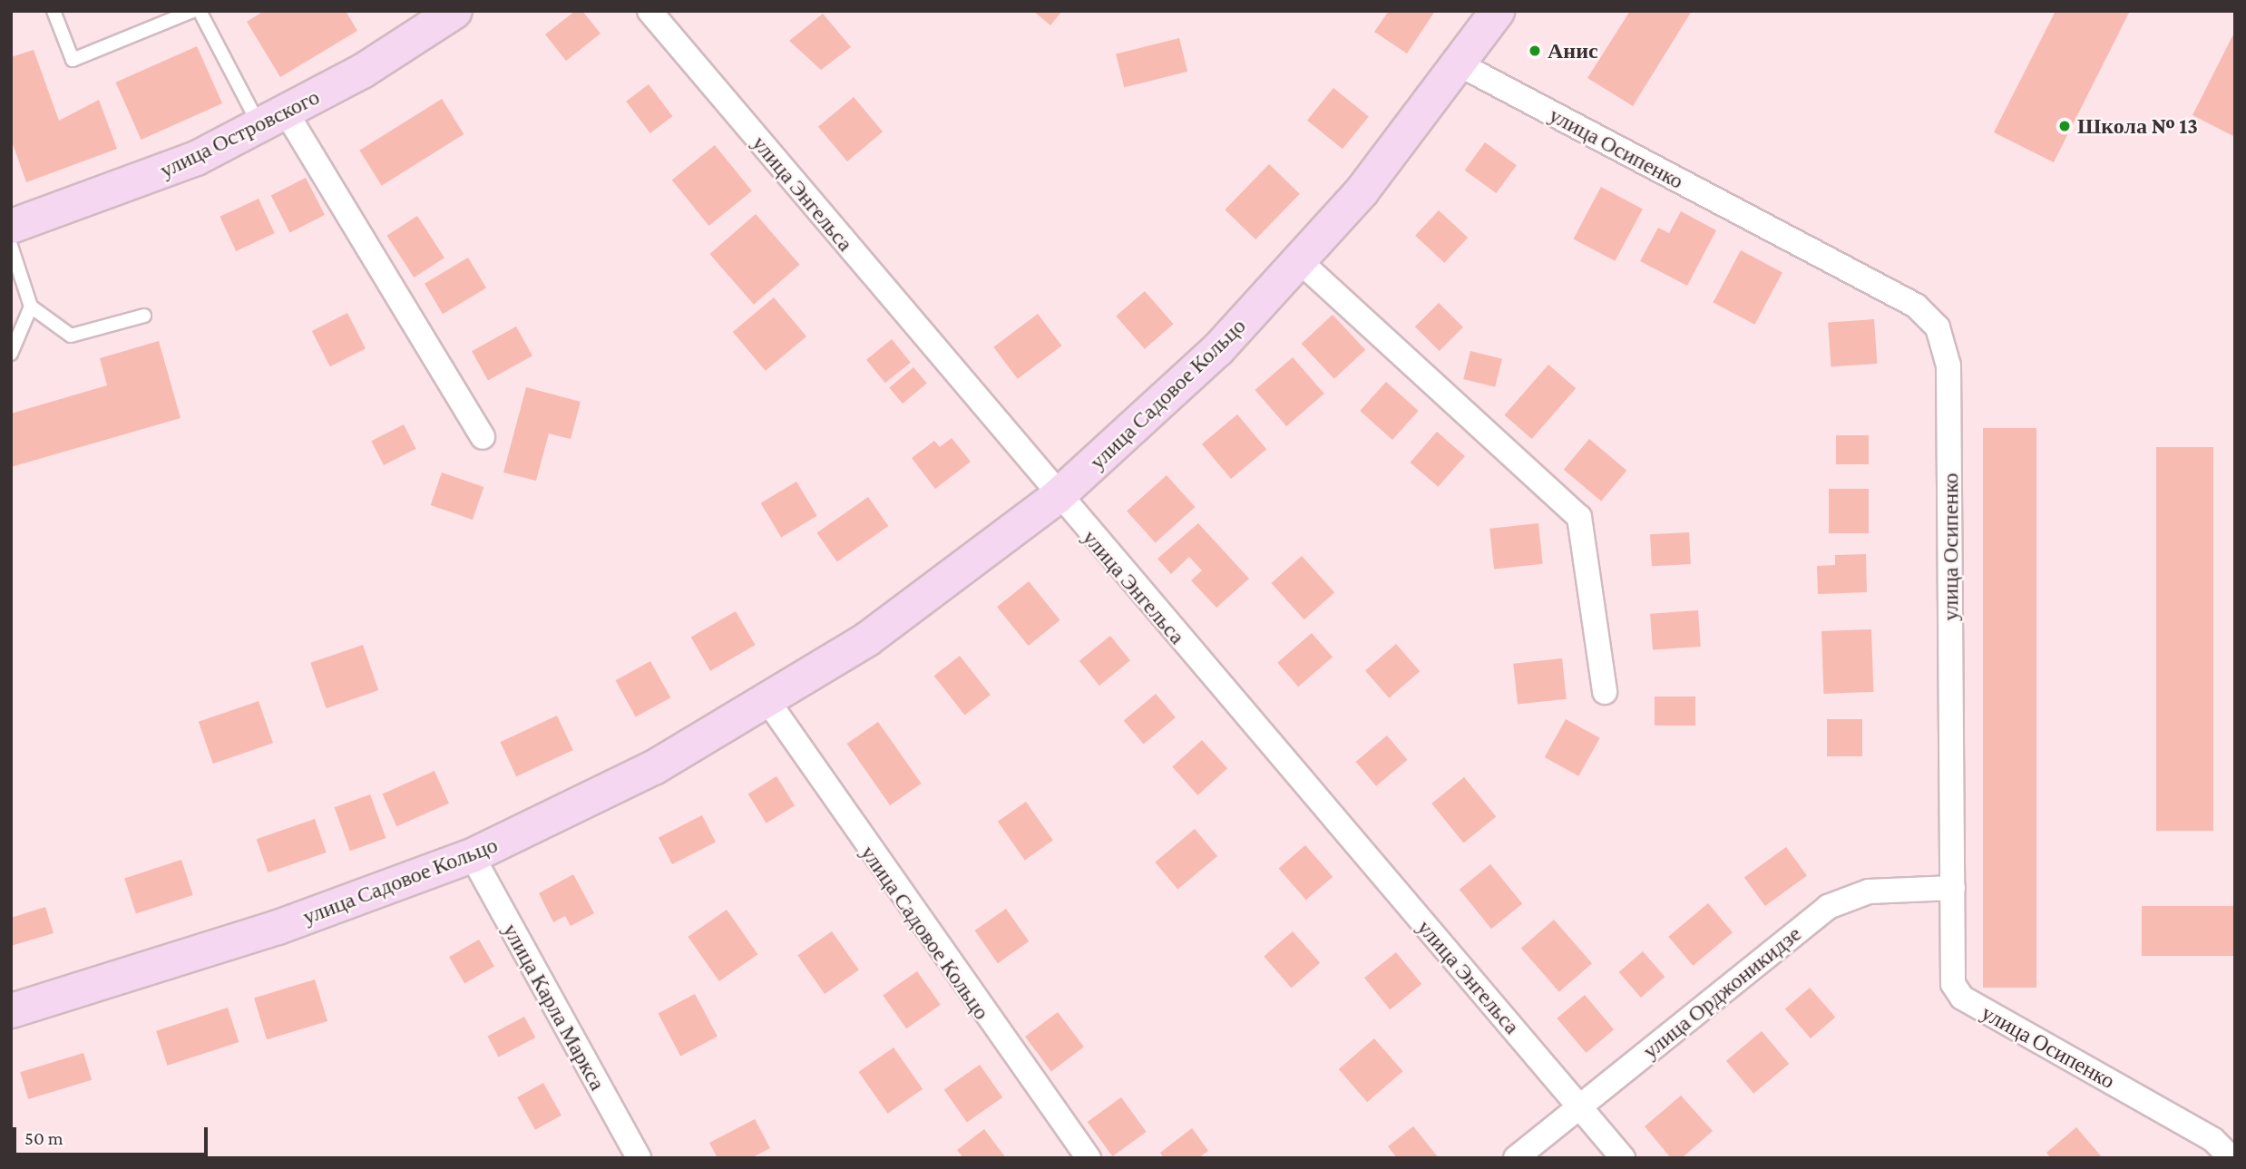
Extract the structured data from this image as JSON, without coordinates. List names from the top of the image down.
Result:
{
  "streets": {
    "main road": ["улица Островского", "улица Садовое Кольцо"],
    "street": [
      "улица Осипенко",
      "улица Энгельса",
      "улица Орджоникидзе",
      "улица Карла Маркса"
    ]
  },
  "crossings": [
    ["улица Осипенко", "улица Садовое Кольцо"],
    ["улица Осипенко", "улица Орджоникидзе"],
    ["улица Энгельса", "улица Садовое Кольцо"],
    ["улица Энгельса", "улица Орджоникидзе"],
    ["улица Садовое Кольцо", "улица Карла Маркса"]
  ],
  "places": ["Анис", "Школа № 13"],
  "scale_bar": "50 m"
}
